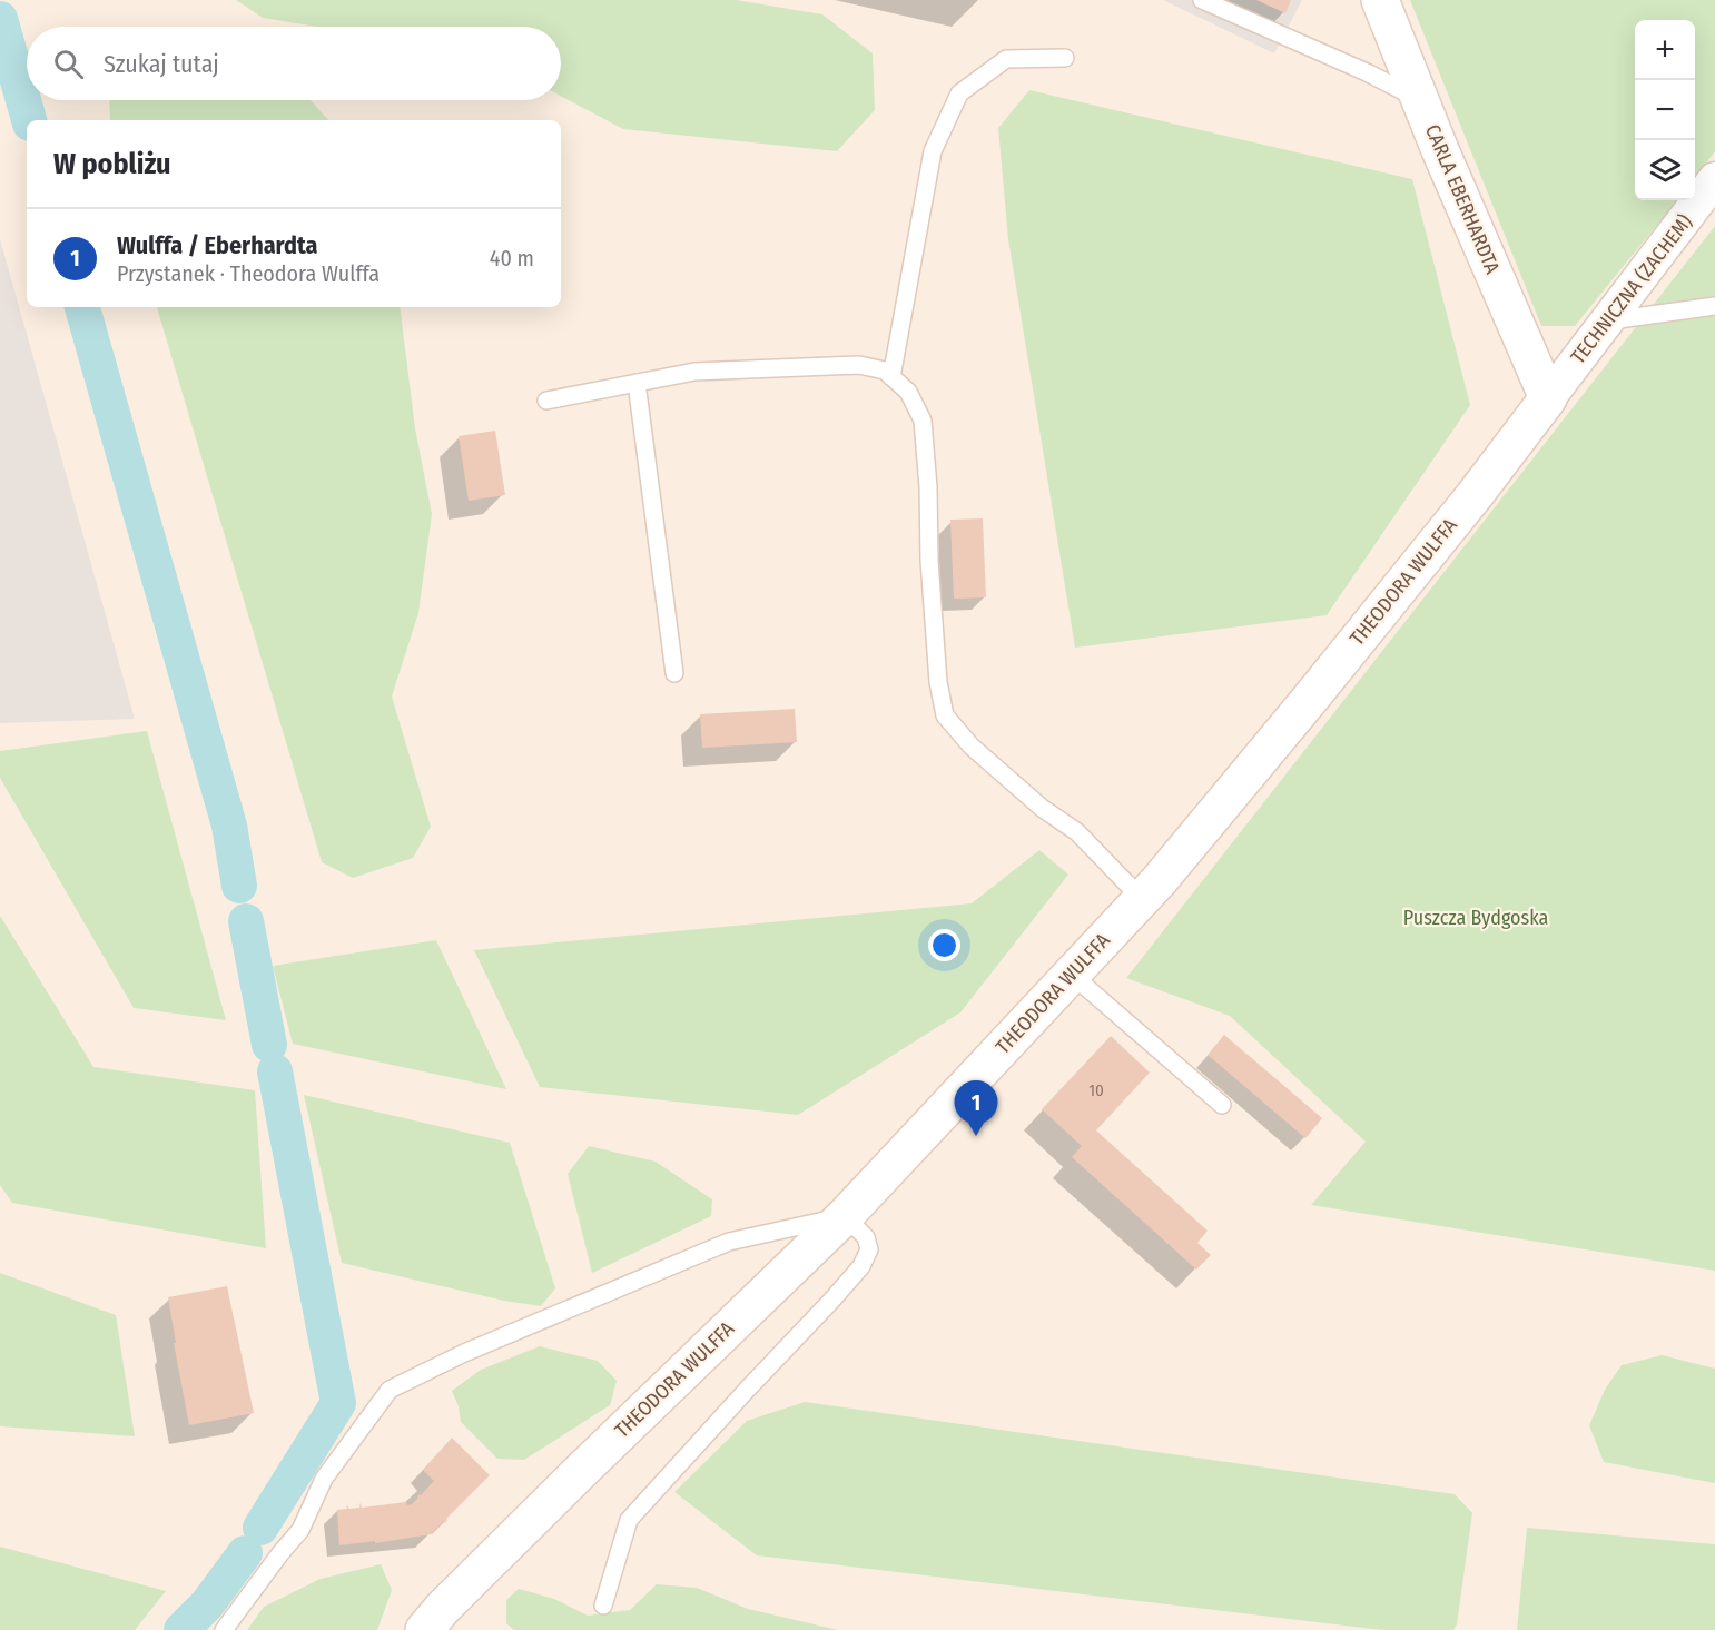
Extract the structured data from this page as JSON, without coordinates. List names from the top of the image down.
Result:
{
  "streets": {
    "street": ["CARLA EBERHARDTA", "TECHNICZNA (ZACHEM)", "THEODORA WULFFA"]
  },
  "crossings": [
    ["CARLA EBERHARDTA", "TECHNICZNA (ZACHEM)"],
    ["CARLA EBERHARDTA", "THEODORA WULFFA"],
    ["TECHNICZNA (ZACHEM)", "THEODORA WULFFA"]
  ],
  "parks": ["Puszcza Bydgoska"],
  "house_numbers": ["10"],
  "page": {
    "map_buttons": ["+", "−"],
    "search": "Szukaj tutaj",
    "heading": "W pobliżu",
    "list": [
      {
        "mark": "1",
        "name": "Wulffa / Eberhardta",
        "note": "Przystanek · Theodora Wulffa",
        "value": "40 m"
      }
    ],
    "pins": "1"
  }
}
